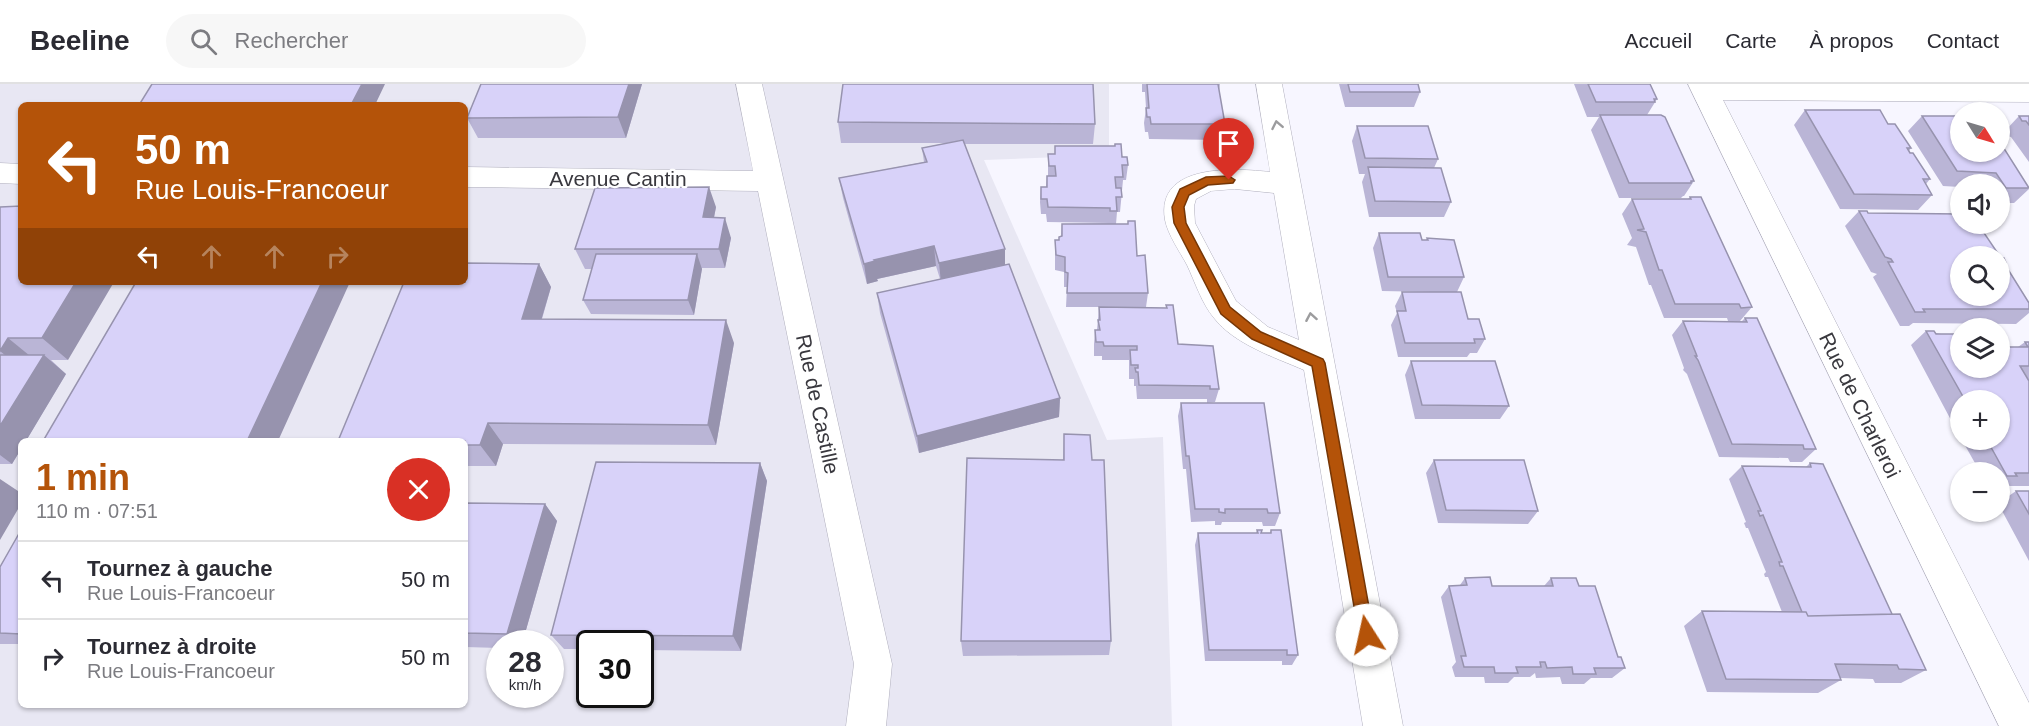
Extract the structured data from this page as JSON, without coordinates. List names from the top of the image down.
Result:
{
  "streets": {
    "street": ["Avenue Cantin", "Rue de Castille", "Rue de Charleroi"]
  },
  "crossings": [
    ["Avenue Cantin", "Rue de Castille"]
  ],
  "north": "bottom right",
  "page": {
    "header": "Beeline",
    "search": "Rechercher",
    "nav": [
      "Accueil",
      "Carte",
      "À propos",
      "Contact"
    ],
    "map_buttons": ["+", "−"],
    "turn": ["50 m", "Rue Louis-Francoeur"],
    "heading": ["1 min", "110 m · 07:51"],
    "list": [
      {
        "name": "Tournez à gauche",
        "note": "Rue Louis-Francoeur",
        "value": "50 m"
      },
      {
        "name": "Tournez à droite",
        "note": "Rue Louis-Francoeur",
        "value": "50 m"
      }
    ],
    "speed": "28 km/h",
    "limit": "30"
  }
}
